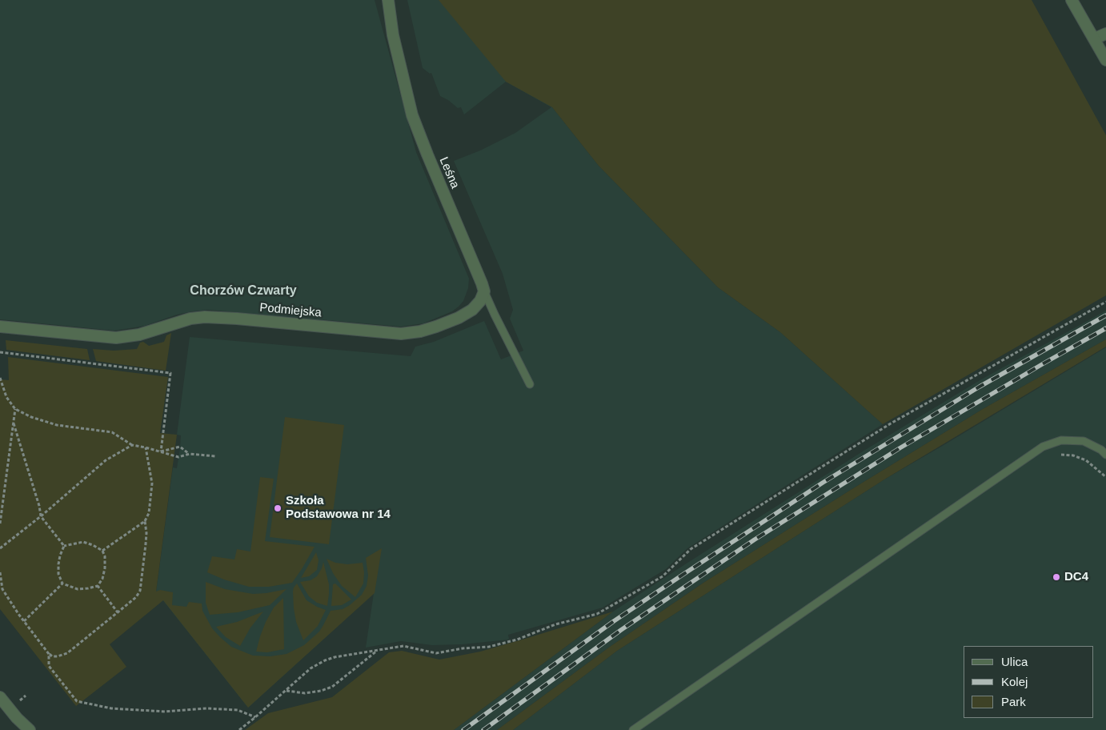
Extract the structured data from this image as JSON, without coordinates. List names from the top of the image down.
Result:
{
  "streets": {
    "street": ["Leśna", "Podmiejska"]
  },
  "crossings": [
    ["Leśna", "Podmiejska"]
  ],
  "districts": ["Chorzów Czwarty"],
  "places": ["Szkoła Podstawowa nr 14", "DC4"],
  "legend": ["Ulica", "Kolej", "Park"]
}
